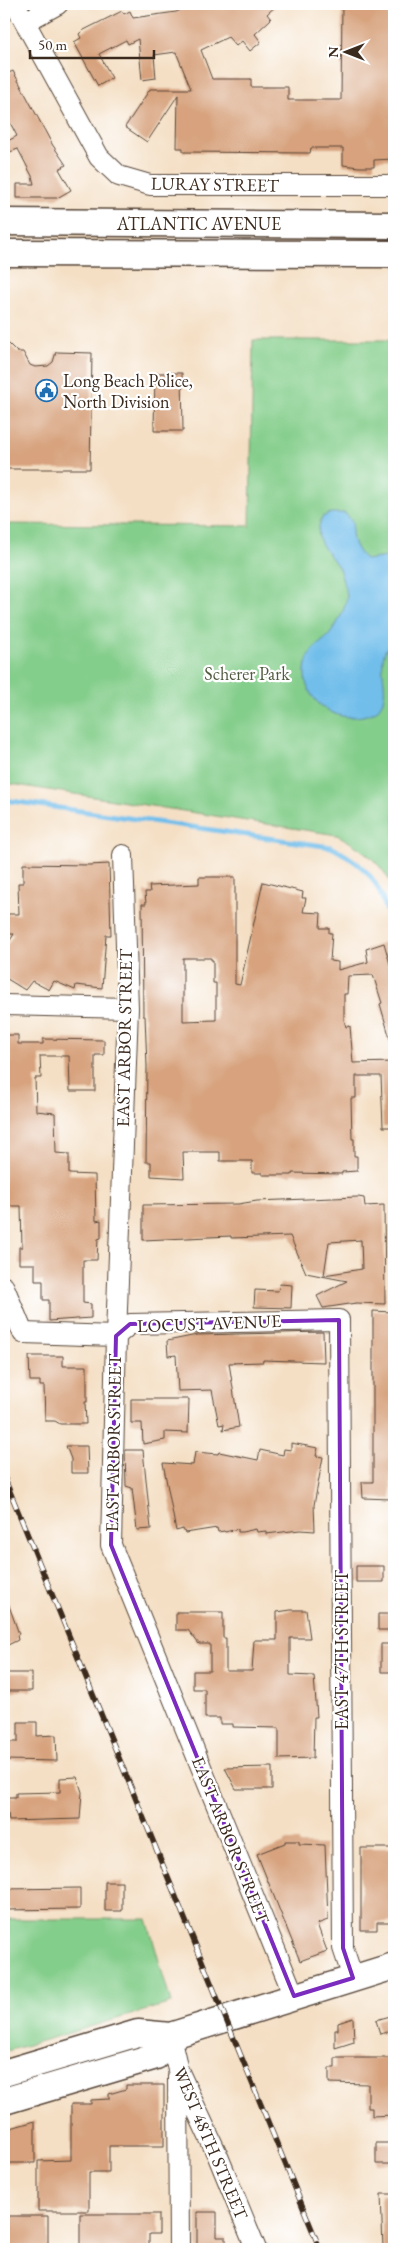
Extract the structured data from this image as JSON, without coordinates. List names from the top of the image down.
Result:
{
  "streets": {
    "main road": ["ATLANTIC AVENUE"],
    "street": [
      "LURAY STREET",
      "EAST ARBOR STREET",
      "LOCUST AVENUE",
      "EAST 47TH STREET",
      "WEST 48TH STREET"
    ]
  },
  "crossings": [
    ["EAST ARBOR STREET", "LOCUST AVENUE"],
    ["LOCUST AVENUE", "EAST 47TH STREET"]
  ],
  "parks": ["Scherer Park"],
  "places": {
    "public building": ["Long Beach Police, North Division"]
  },
  "scale_bar": "50 m",
  "north": "left"
}
